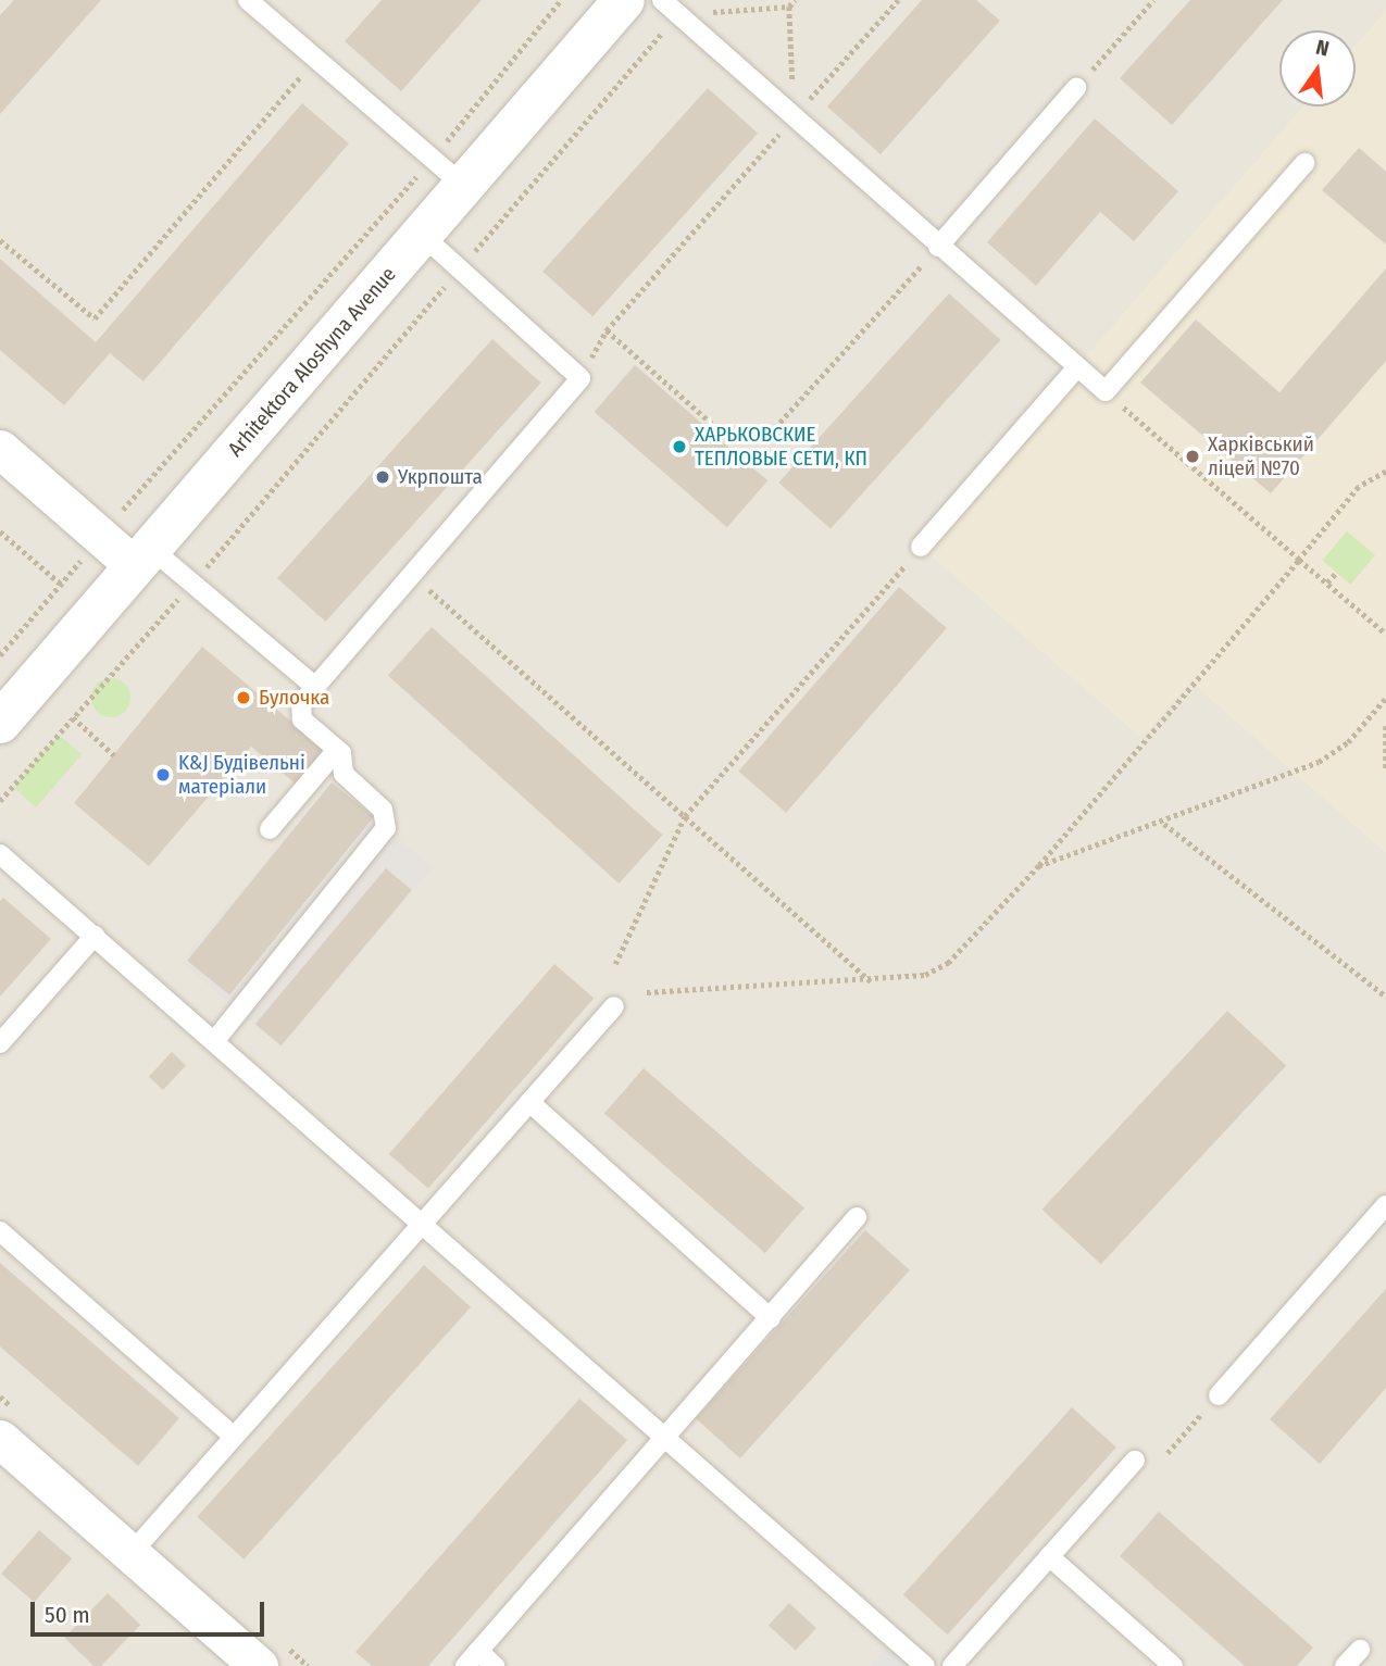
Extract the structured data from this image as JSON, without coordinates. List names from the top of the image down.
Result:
{
  "streets": {
    "street": ["Arhitektora Aloshyna Avenue"]
  },
  "places": [
    "ХАРЬКОВСКИЕ ТЕПЛОВЫЕ СЕТИ, КП",
    "Харківський ліцей №70",
    "Укрпошта",
    "Булочка",
    "K&J Будівельні матеріали"
  ],
  "scale_bar": "50 m",
  "north": "top"
}
